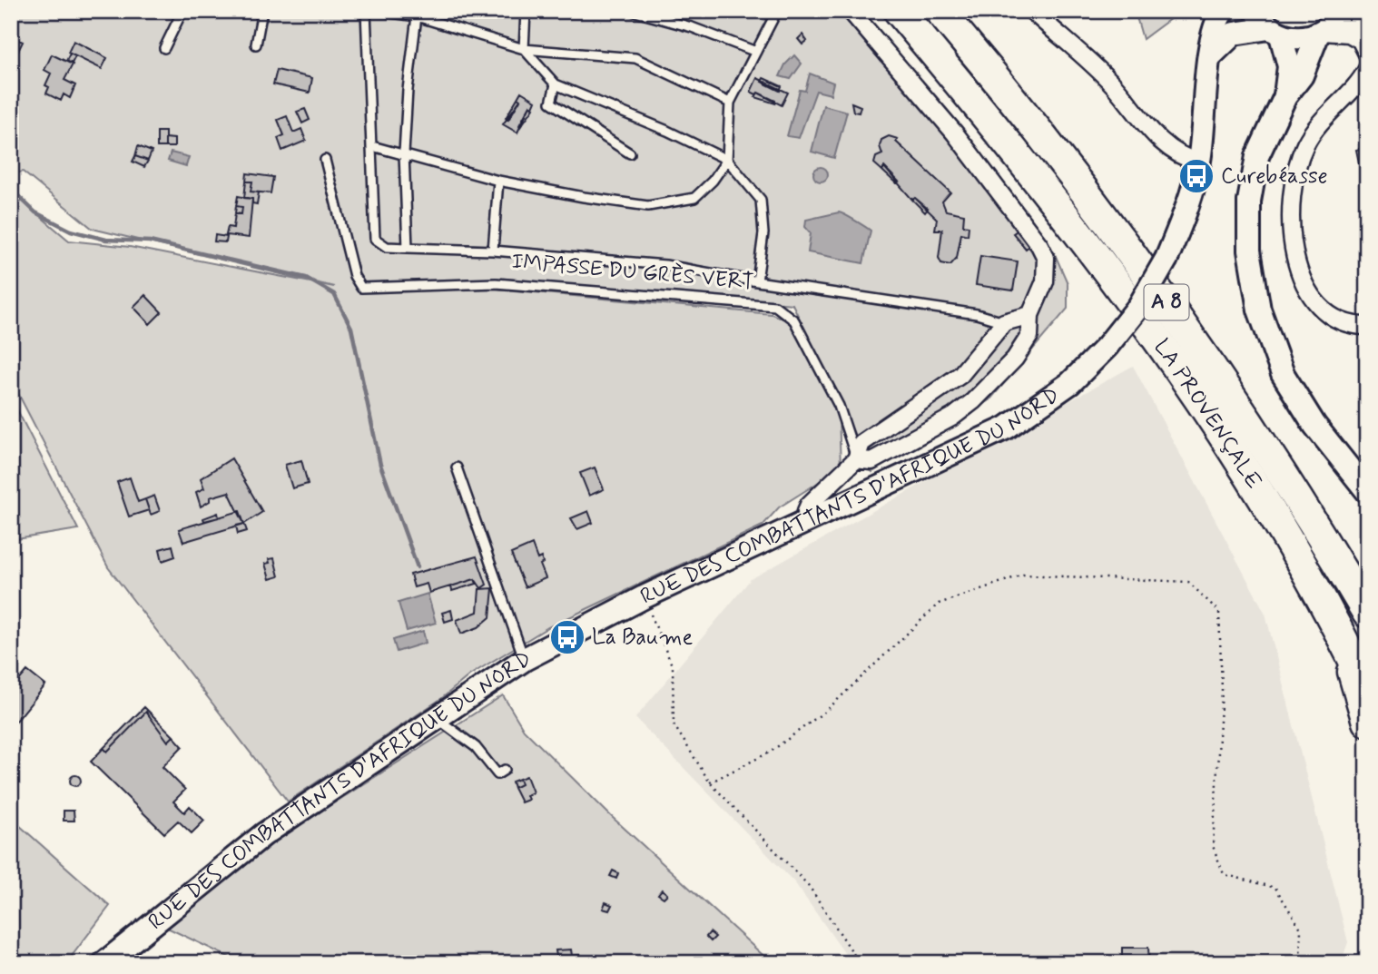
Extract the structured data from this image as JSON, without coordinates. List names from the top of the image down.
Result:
{
  "streets": {
    "highway": ["A 8", "LA PROVENÇALE"],
    "main road": ["RUE DES COMBATTANTS D'AFRIQUE DU NORD"],
    "lane": ["IMPASSE DU GRÈS VERT"]
  },
  "places": {
    "bus stop": ["Curebéasse", "La Baume"]
  }
}
